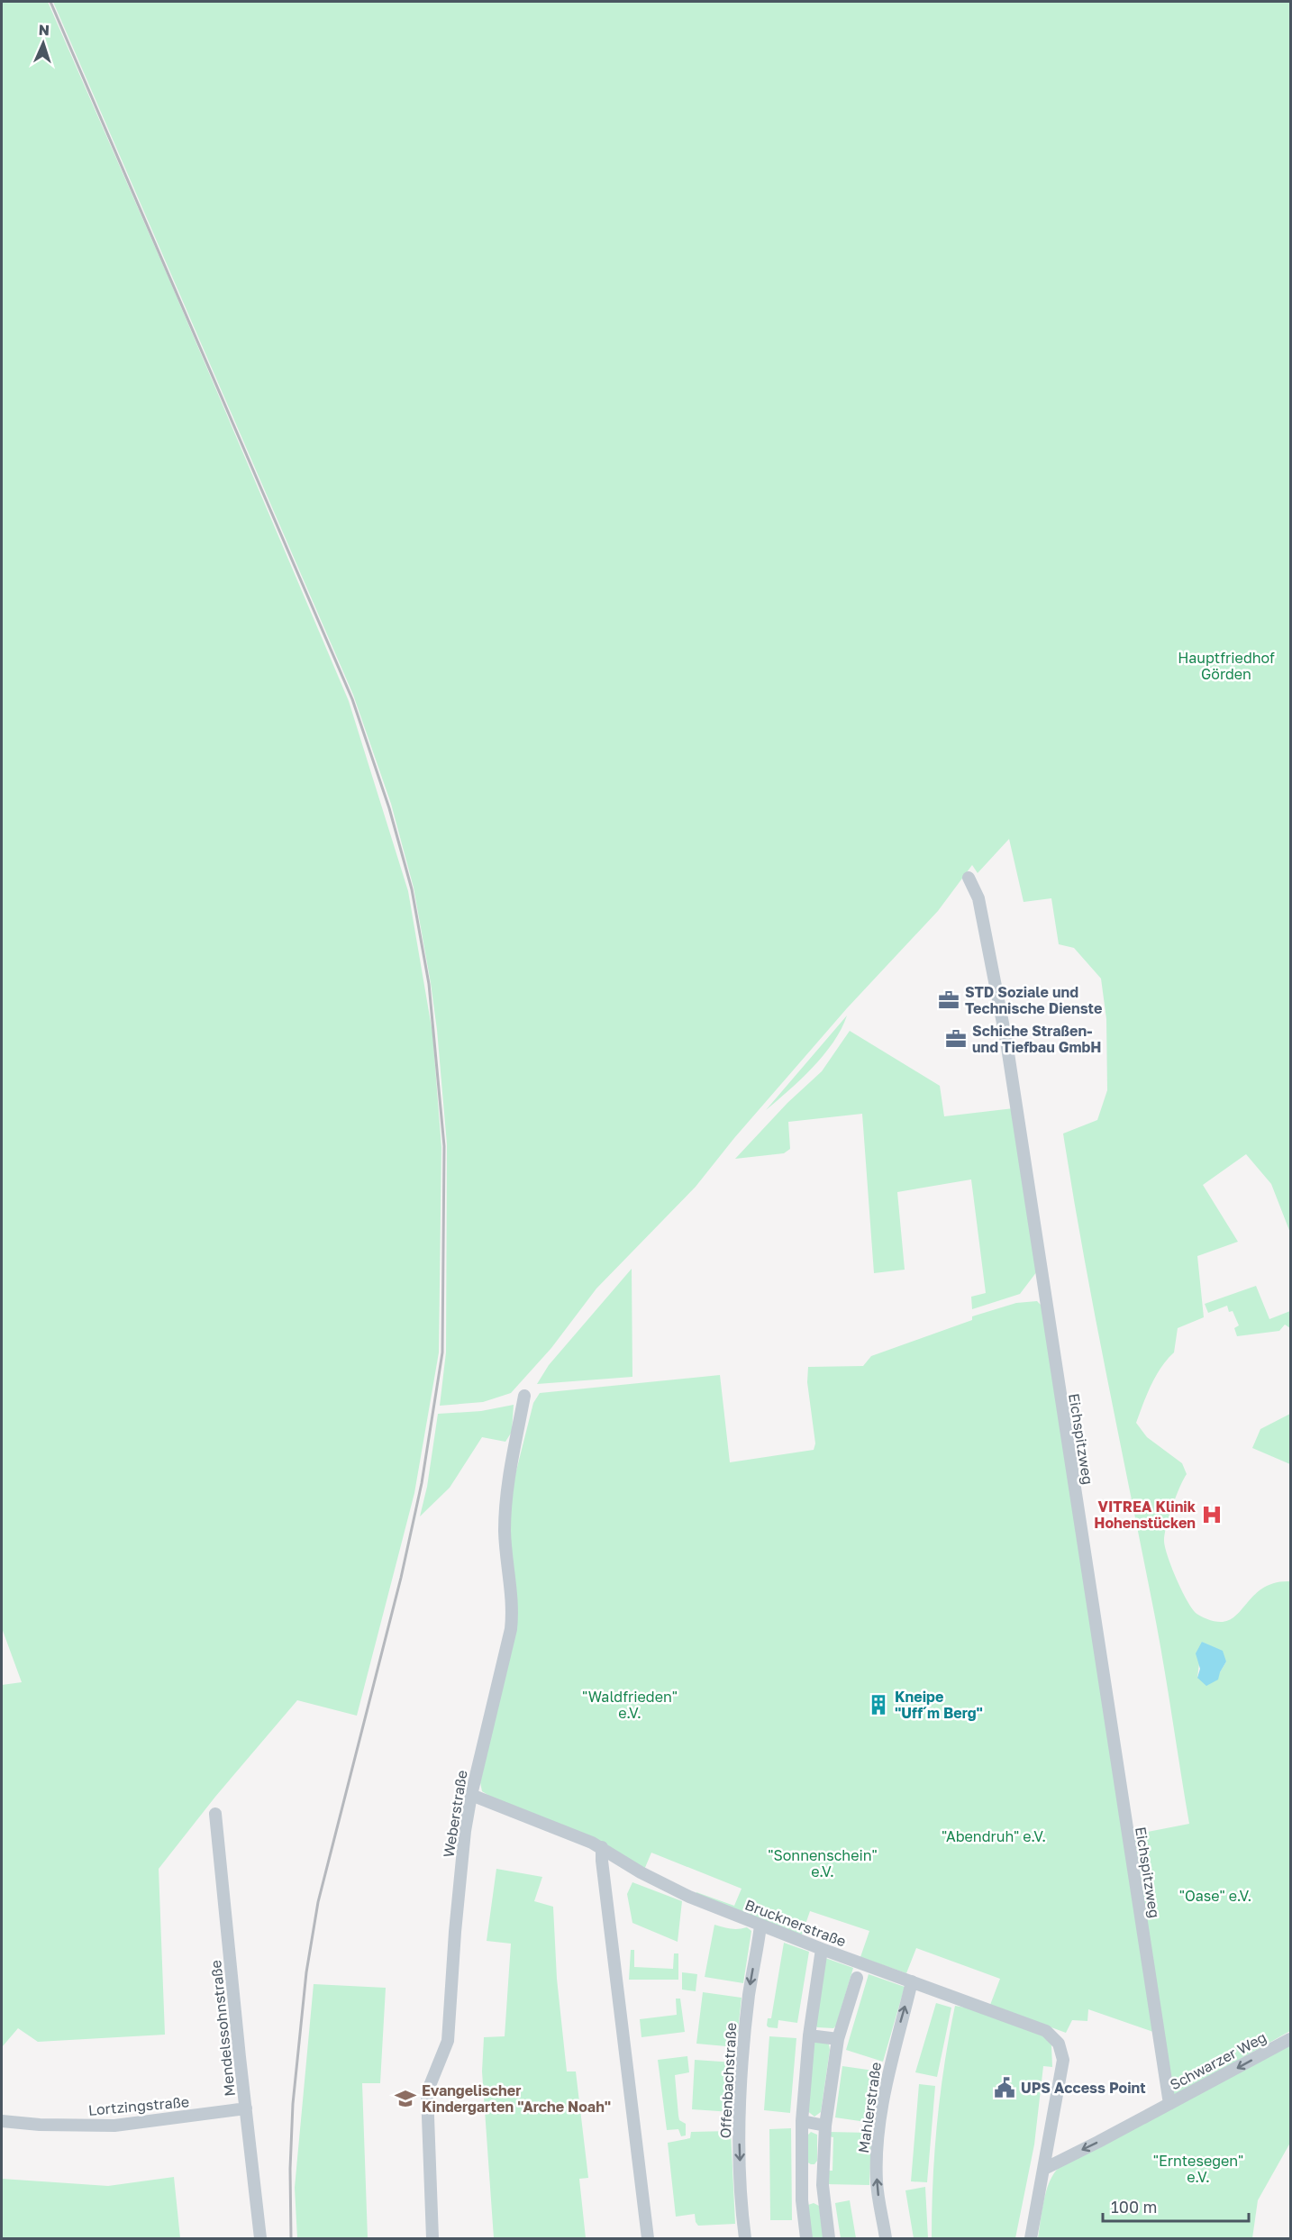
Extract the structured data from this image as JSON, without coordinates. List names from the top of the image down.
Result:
{
  "streets": {
    "street": [
      "Eichspitzweg",
      "Weberstraße",
      "Brucknerstraße",
      "Mendelssohnstraße",
      "Schwarzer Weg",
      "Offenbachstraße",
      "Lortzingstraße",
      "Mahlerstraße"
    ]
  },
  "crossings": [
    ["Eichspitzweg", "Schwarzer Weg"],
    ["Weberstraße", "Brucknerstraße"],
    ["Brucknerstraße", "Schwarzer Weg"],
    ["Brucknerstraße", "Offenbachstraße"],
    ["Brucknerstraße", "Mahlerstraße"],
    ["Mendelssohnstraße", "Lortzingstraße"]
  ],
  "one_way": ["Schwarzer Weg"],
  "parks": [
    "Hauptfriedhof Görden",
    "\"Waldfrieden\" e.V.",
    "\"Abendruh\" e.V.",
    "\"Sonnenschein\" e.V.",
    "\"Oase\" e.V.",
    "\"Erntesegen\" e.V."
  ],
  "places": {
    "office": ["STD Soziale und Technische Dienste", "Schiche Straßen- und Tiefbau GmbH"],
    "hospital": ["VITREA Klinik Hohenstücken"],
    "building": ["Kneipe \"Uff´m Berg\""],
    "public building": ["UPS Access Point"],
    "school or university": ["Evangelischer Kindergarten \"Arche Noah\""]
  },
  "scale_bar": "100 m",
  "north": "top"
}
